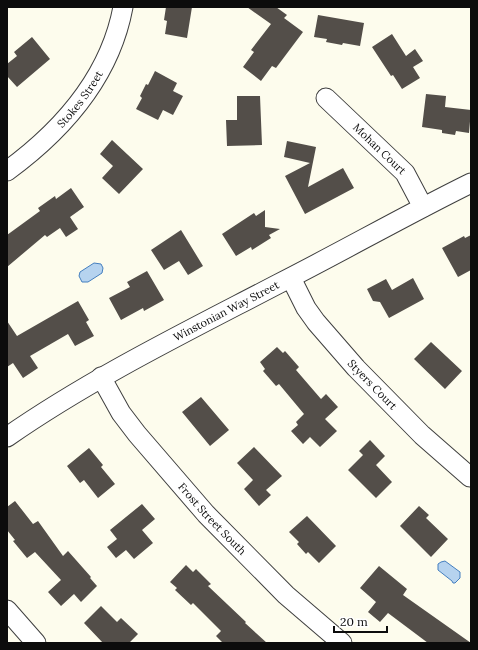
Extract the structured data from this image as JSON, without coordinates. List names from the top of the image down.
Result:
{
  "streets": {
    "street": [
      "Stokes Street",
      "Mohan Court",
      "Winstonian Way Street",
      "Styers Court",
      "Frost Street South"
    ]
  },
  "crossings": [
    ["Mohan Court", "Winstonian Way Street"],
    ["Winstonian Way Street", "Styers Court"],
    ["Winstonian Way Street", "Frost Street South"]
  ],
  "scale_bar": "20 m"
}
